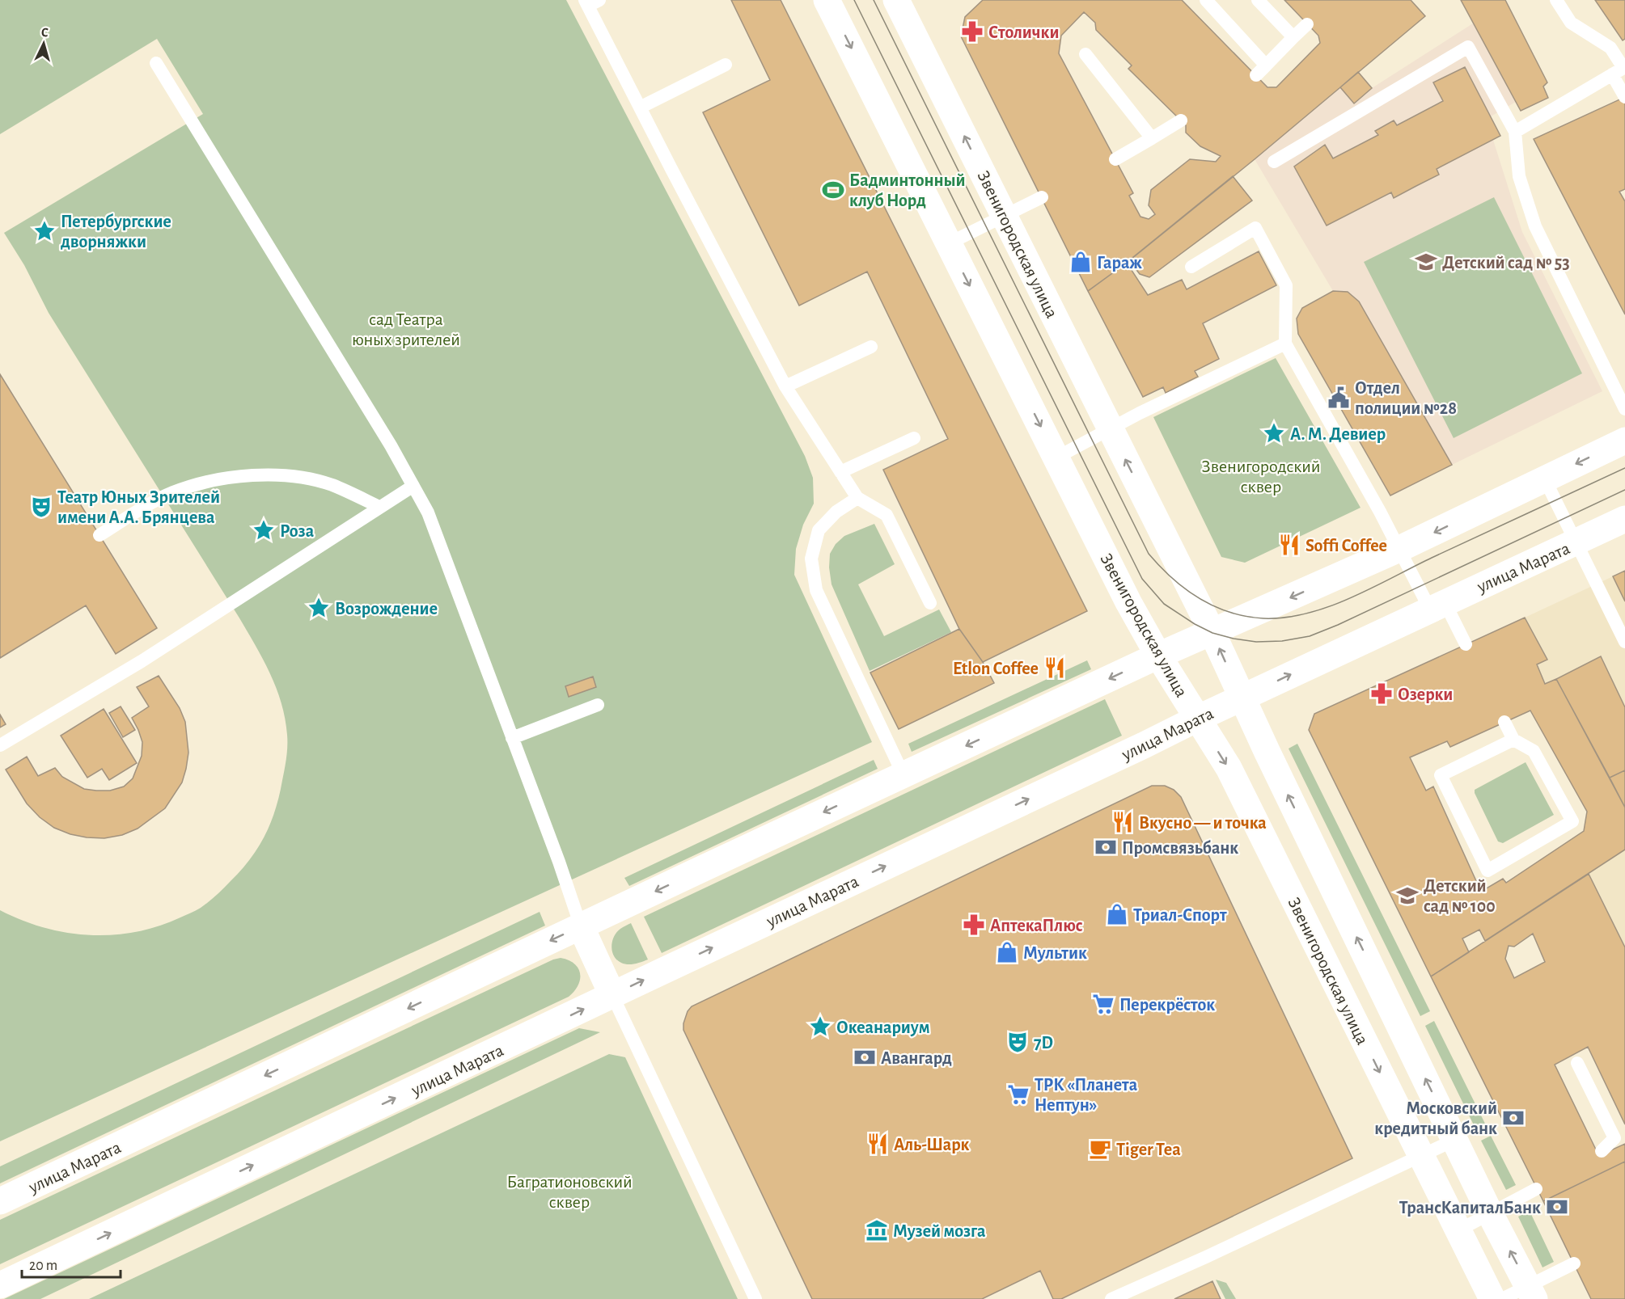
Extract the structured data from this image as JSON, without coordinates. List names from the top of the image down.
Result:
{
  "streets": {
    "street": ["Звенигородская улица", "улица Марата"]
  },
  "crossings": [
    ["Звенигородская улица", "улица Марата"]
  ],
  "parks": ["сад Театра юных зрителей", "Звенигородский сквер", "Багратионовский сквер"],
  "places": {
    "pharmacy": ["Столички", "Озерки", "АптекаПлюс"],
    "sports": ["Бадминтонный клуб Норд"],
    "place": [
      "Петербургские дворняжки",
      "А. М. Девиер",
      "Роза",
      "Возрождение",
      "Океанариум"
    ],
    "shop": ["Гараж", "Триал-Спорт", "Мультик"],
    "school or university": ["Детский сад № 53", "Детский сад № 100"],
    "public building": ["Отдел полиции №28"],
    "theatre": ["Театр Юных Зрителей имени А.А. Брянцева", "7D"],
    "restaurant": [
      "Soffi Coffee",
      "Etlon Coffee",
      "Вкусно — и точка",
      "Аль-Шарк"
    ],
    "bank": [
      "Промсвязьбанк",
      "Авангард",
      "Московский кредитный банк",
      "ТрансКапиталБанк"
    ],
    "supermarket": ["Перекрёсток", "ТРК «Планета Нептун»"],
    "cafe": ["Tiger Tea"],
    "museum": ["Музей мозга"]
  },
  "scale_bar": "20 m",
  "north": "top"
}
